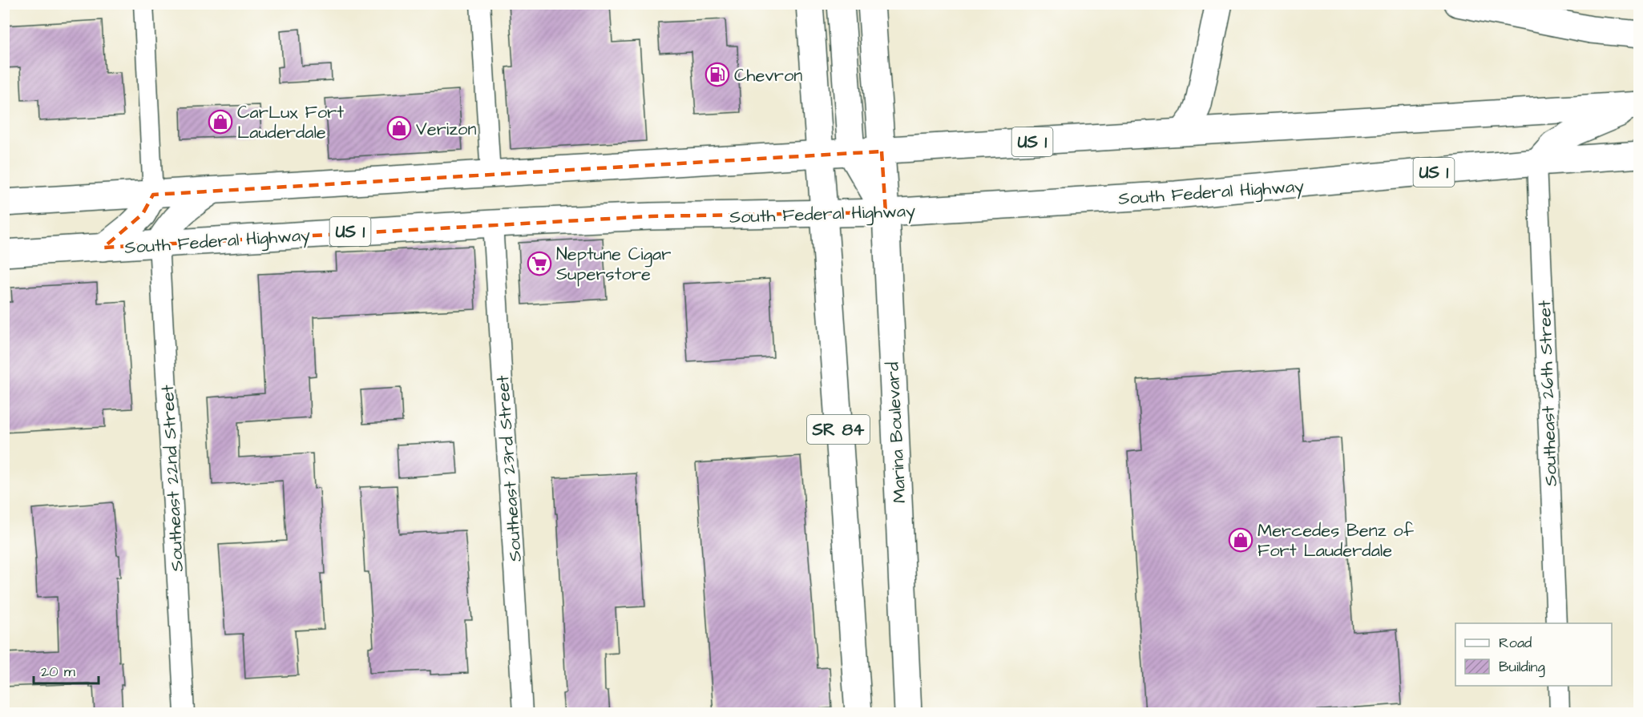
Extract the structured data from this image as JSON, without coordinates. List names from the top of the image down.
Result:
{
  "streets": {
    "main road": [
      "US 1",
      "South Federal Highway",
      "SR 84",
      "Marina Boulevard"
    ],
    "street": ["Southeast 26th Street", "Southeast 23rd Street", "Southeast 22nd Street"]
  },
  "crossings": [
    ["US 1", "SR 84"],
    ["US 1", "Marina Boulevard"],
    ["South Federal Highway", "Southeast 26th Street"],
    ["South Federal Highway", "SR 84"],
    ["South Federal Highway", "Marina Boulevard"],
    ["South Federal Highway", "Southeast 23rd Street"],
    ["South Federal Highway", "Southeast 22nd Street"],
    ["SR 84", "Marina Boulevard"]
  ],
  "places": {
    "fuel station": ["Chevron"],
    "shop": ["CarLux Fort Lauderdale", "Verizon", "Mercedes Benz of Fort Lauderdale"],
    "supermarket": ["Neptune Cigar Superstore"]
  },
  "legend": ["Road", "Building"],
  "scale_bar": "20 m"
}
